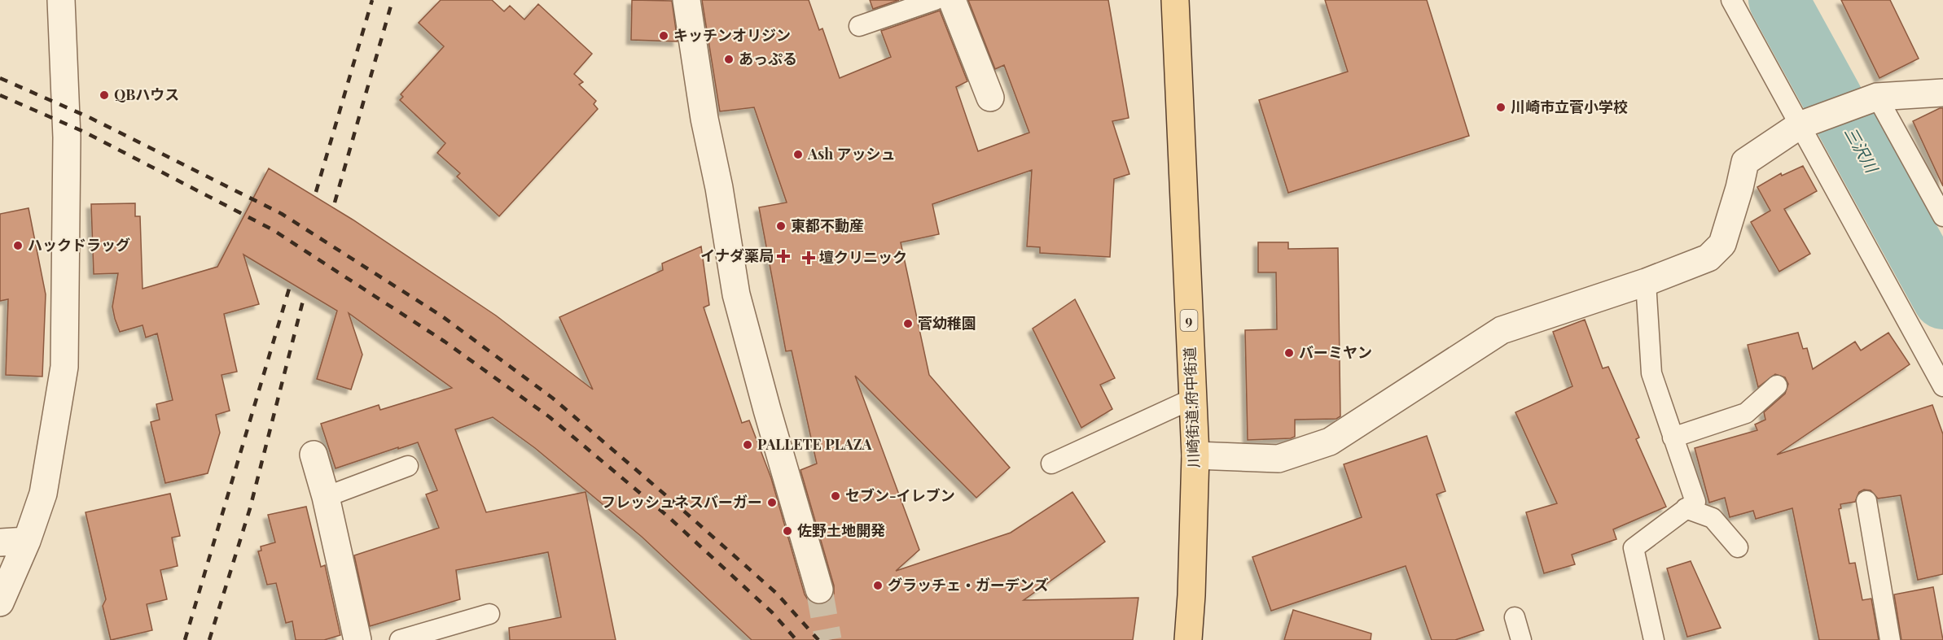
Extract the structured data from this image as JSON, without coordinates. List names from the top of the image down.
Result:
{
  "streets": {
    "main road": ["9", "川崎街道;府中街道"]
  },
  "water": ["三沢川"],
  "places": {
    "other": [
      "キッチンオリジン",
      "あっぷる",
      "QBハウス",
      "川崎市立菅小学校",
      "Ash アッシュ",
      "東都不動産",
      "ハックドラッグ",
      "菅幼稚園",
      "バーミヤン",
      "PALLETE PLAZA",
      "セブン-イレブン",
      "フレッシュネスバーガー",
      "佐野土地開発",
      "グラッチェ・ガーデンズ"
    ],
    "health": ["イナダ薬局", "壇クリニック"]
  }
}
